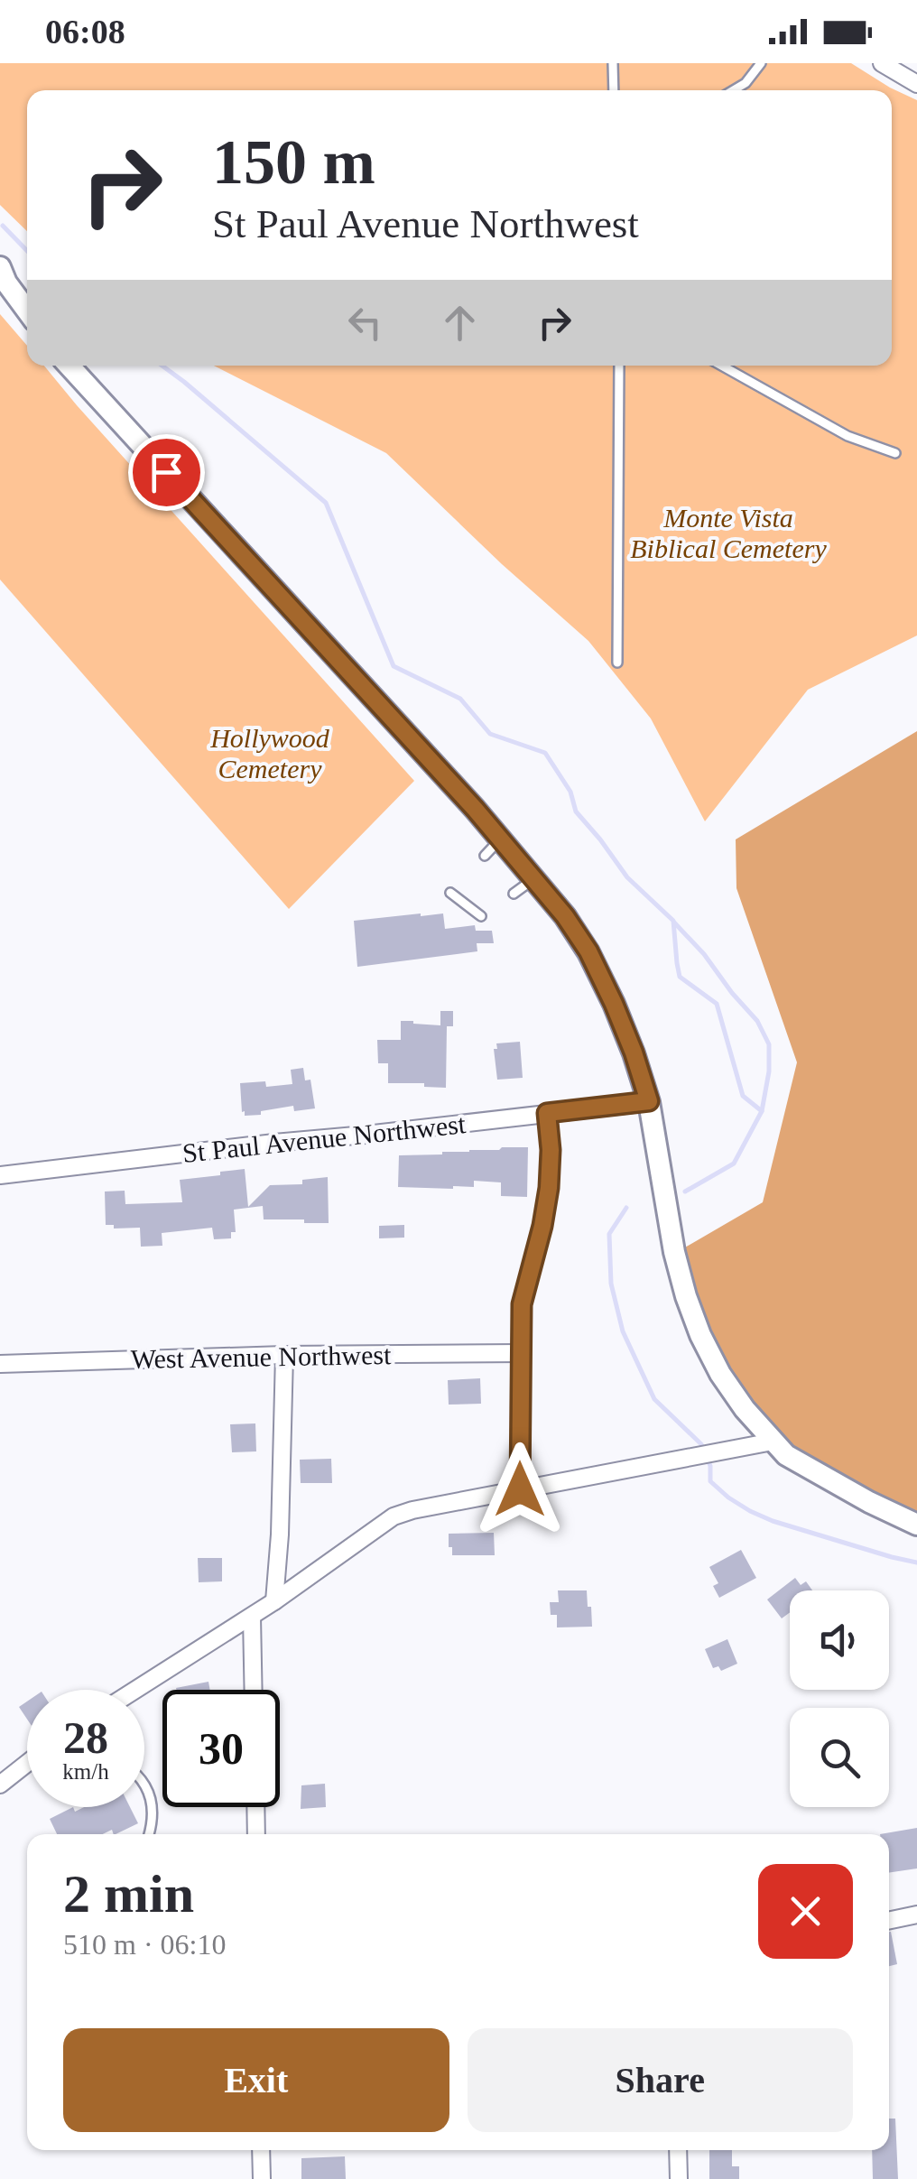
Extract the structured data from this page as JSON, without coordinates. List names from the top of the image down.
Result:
{
  "streets": {
    "street": ["St Paul Avenue Northwest", "West Avenue Northwest"]
  },
  "parks": ["Monte Vista Biblical Cemetery", "Hollywood Cemetery"],
  "page": {
    "status": "06:08",
    "turn": ["150 m", "St Paul Avenue Northwest"],
    "speed": "28 km/h",
    "limit": "30",
    "heading": ["2 min", "510 m · 06:10"],
    "buttons": ["Exit", "Share"]
  }
}
